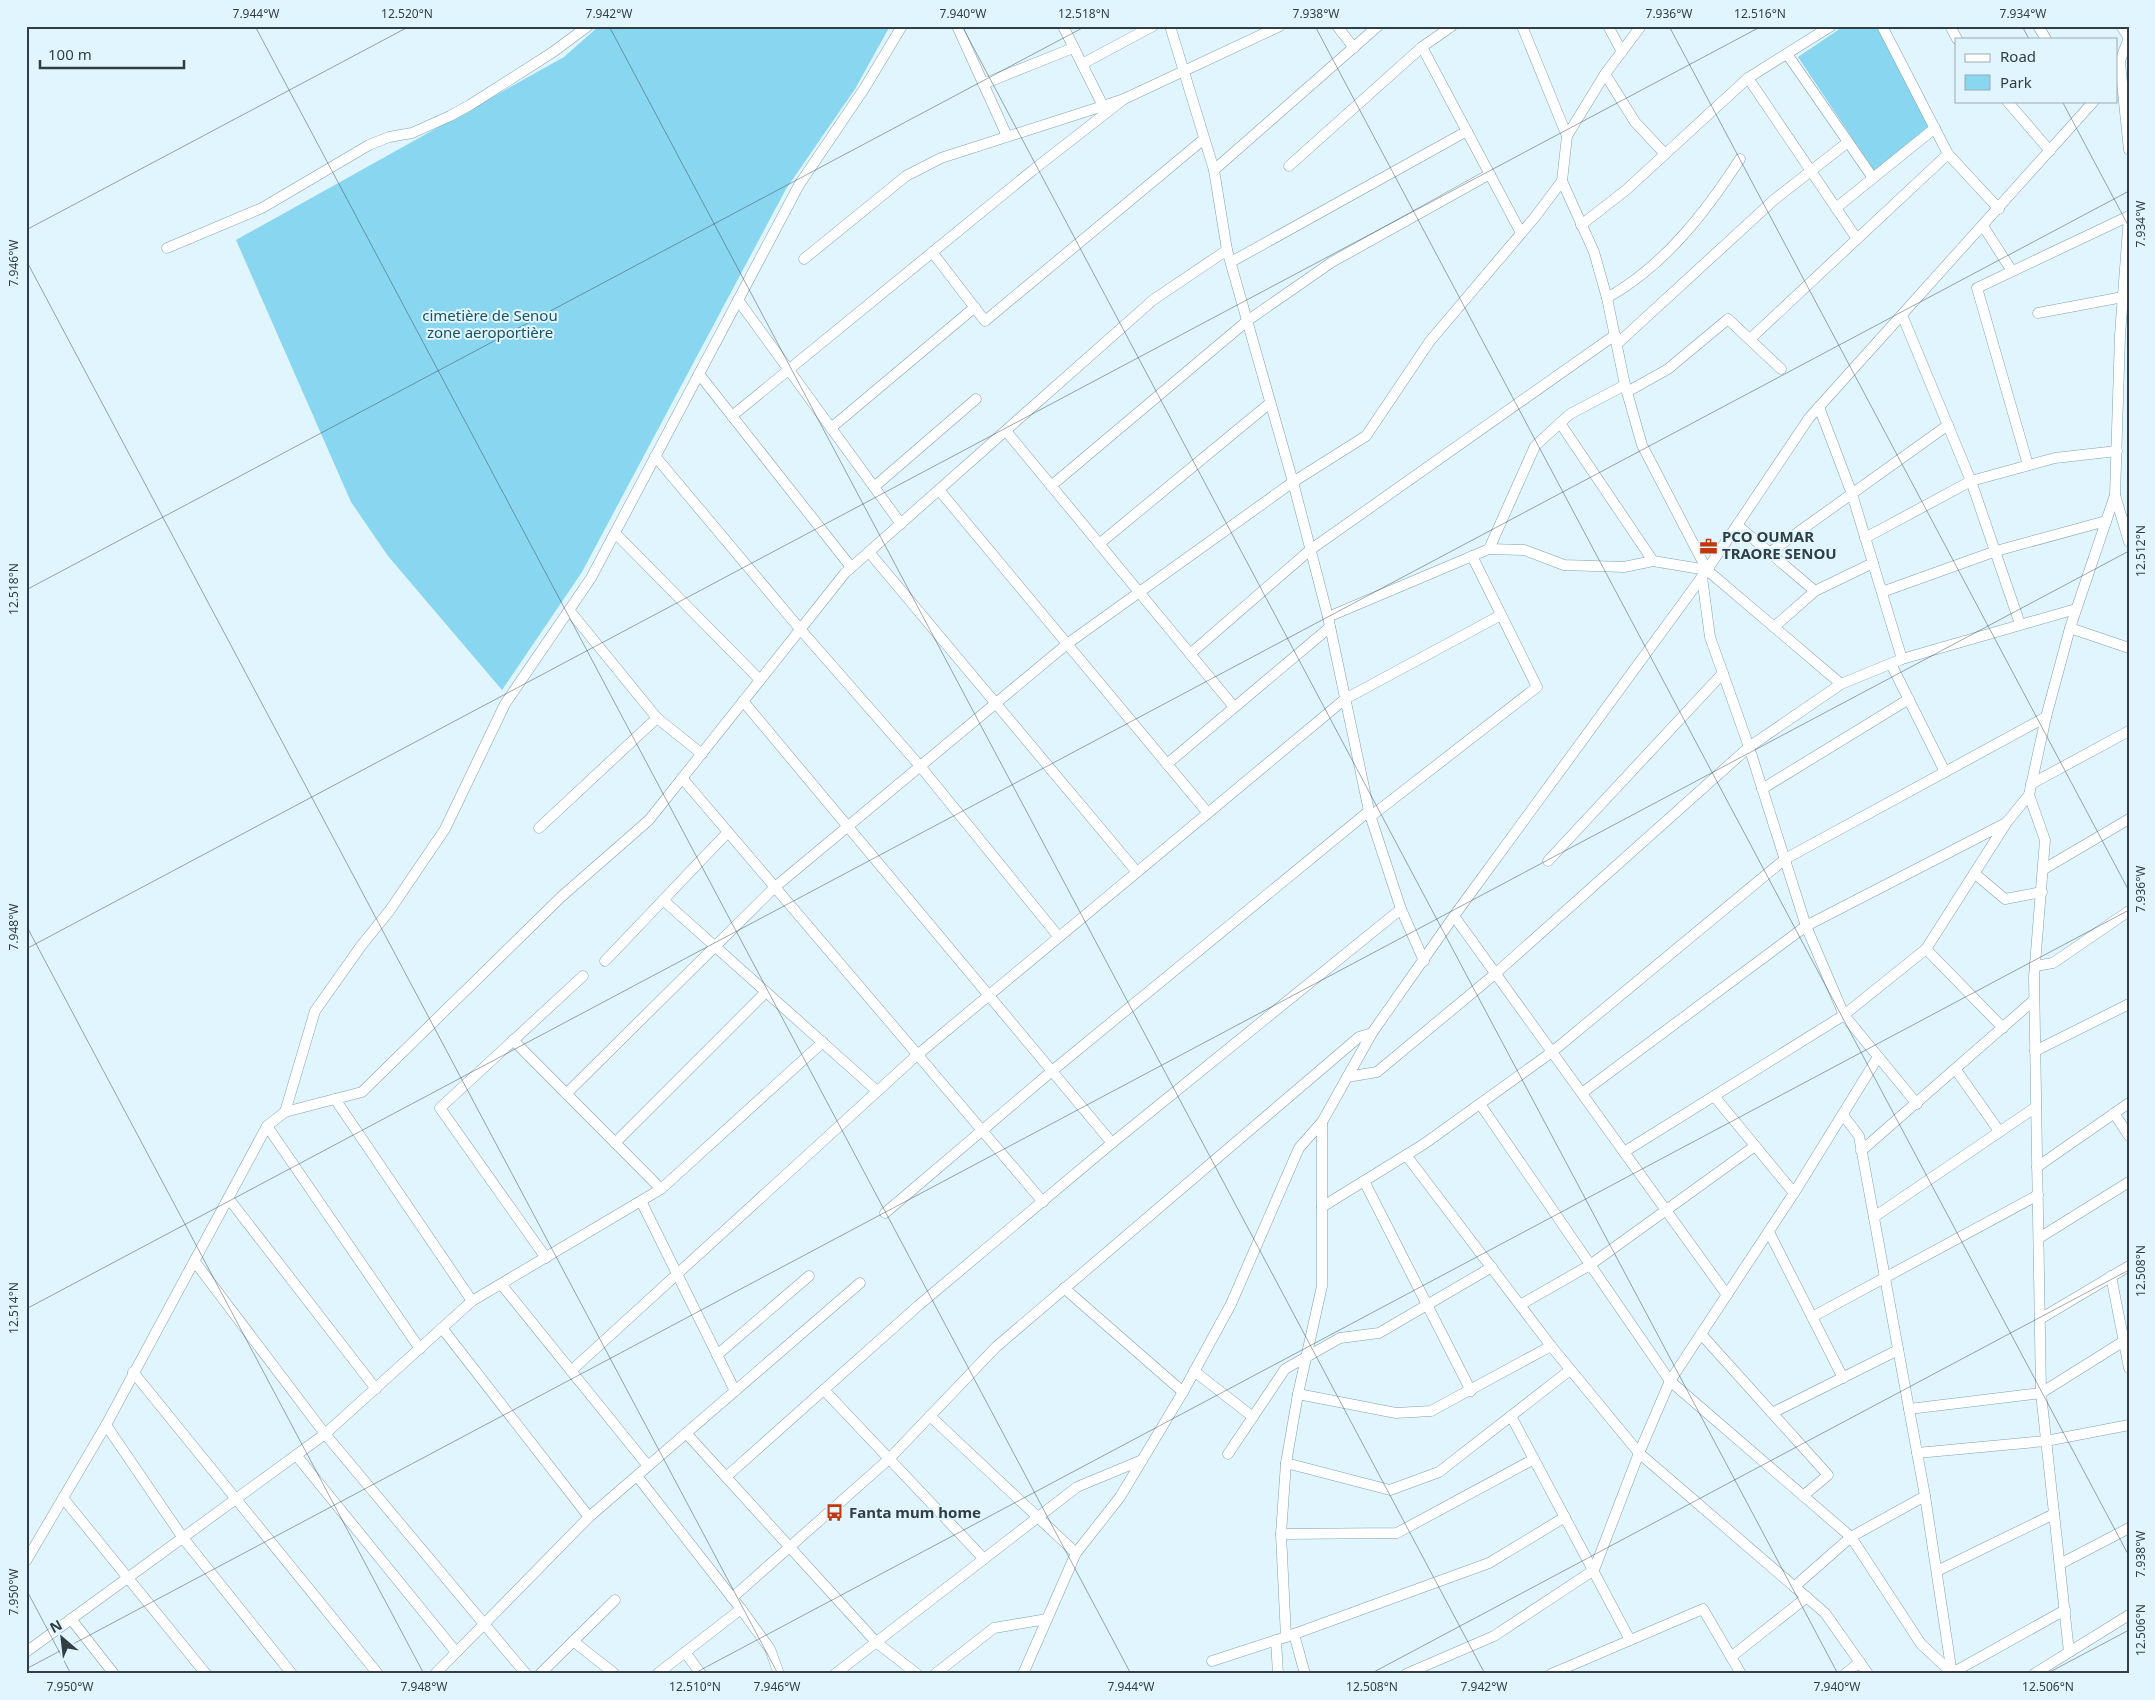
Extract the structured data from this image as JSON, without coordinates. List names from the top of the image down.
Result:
{
  "parks": ["cimetière de Senou zone aeroportière"],
  "places": {
    "office": ["PCO OUMAR TRAORE SENOU"],
    "bus stop": ["Fanta mum home"]
  },
  "legend": ["Road", "Park"],
  "scale_bar": "100 m",
  "north": "top left",
  "coordinates": [
    "7.944°W",
    "12.520°N",
    "7.942°W",
    "7.940°W",
    "12.518°N",
    "7.938°W",
    "7.936°W",
    "12.516°N",
    "7.934°W",
    "7.946°W",
    "12.512°N",
    "7.948°W",
    "12.508°N",
    "12.514°N",
    "7.950°W",
    "12.506°N",
    "12.510°N"
  ]
}
